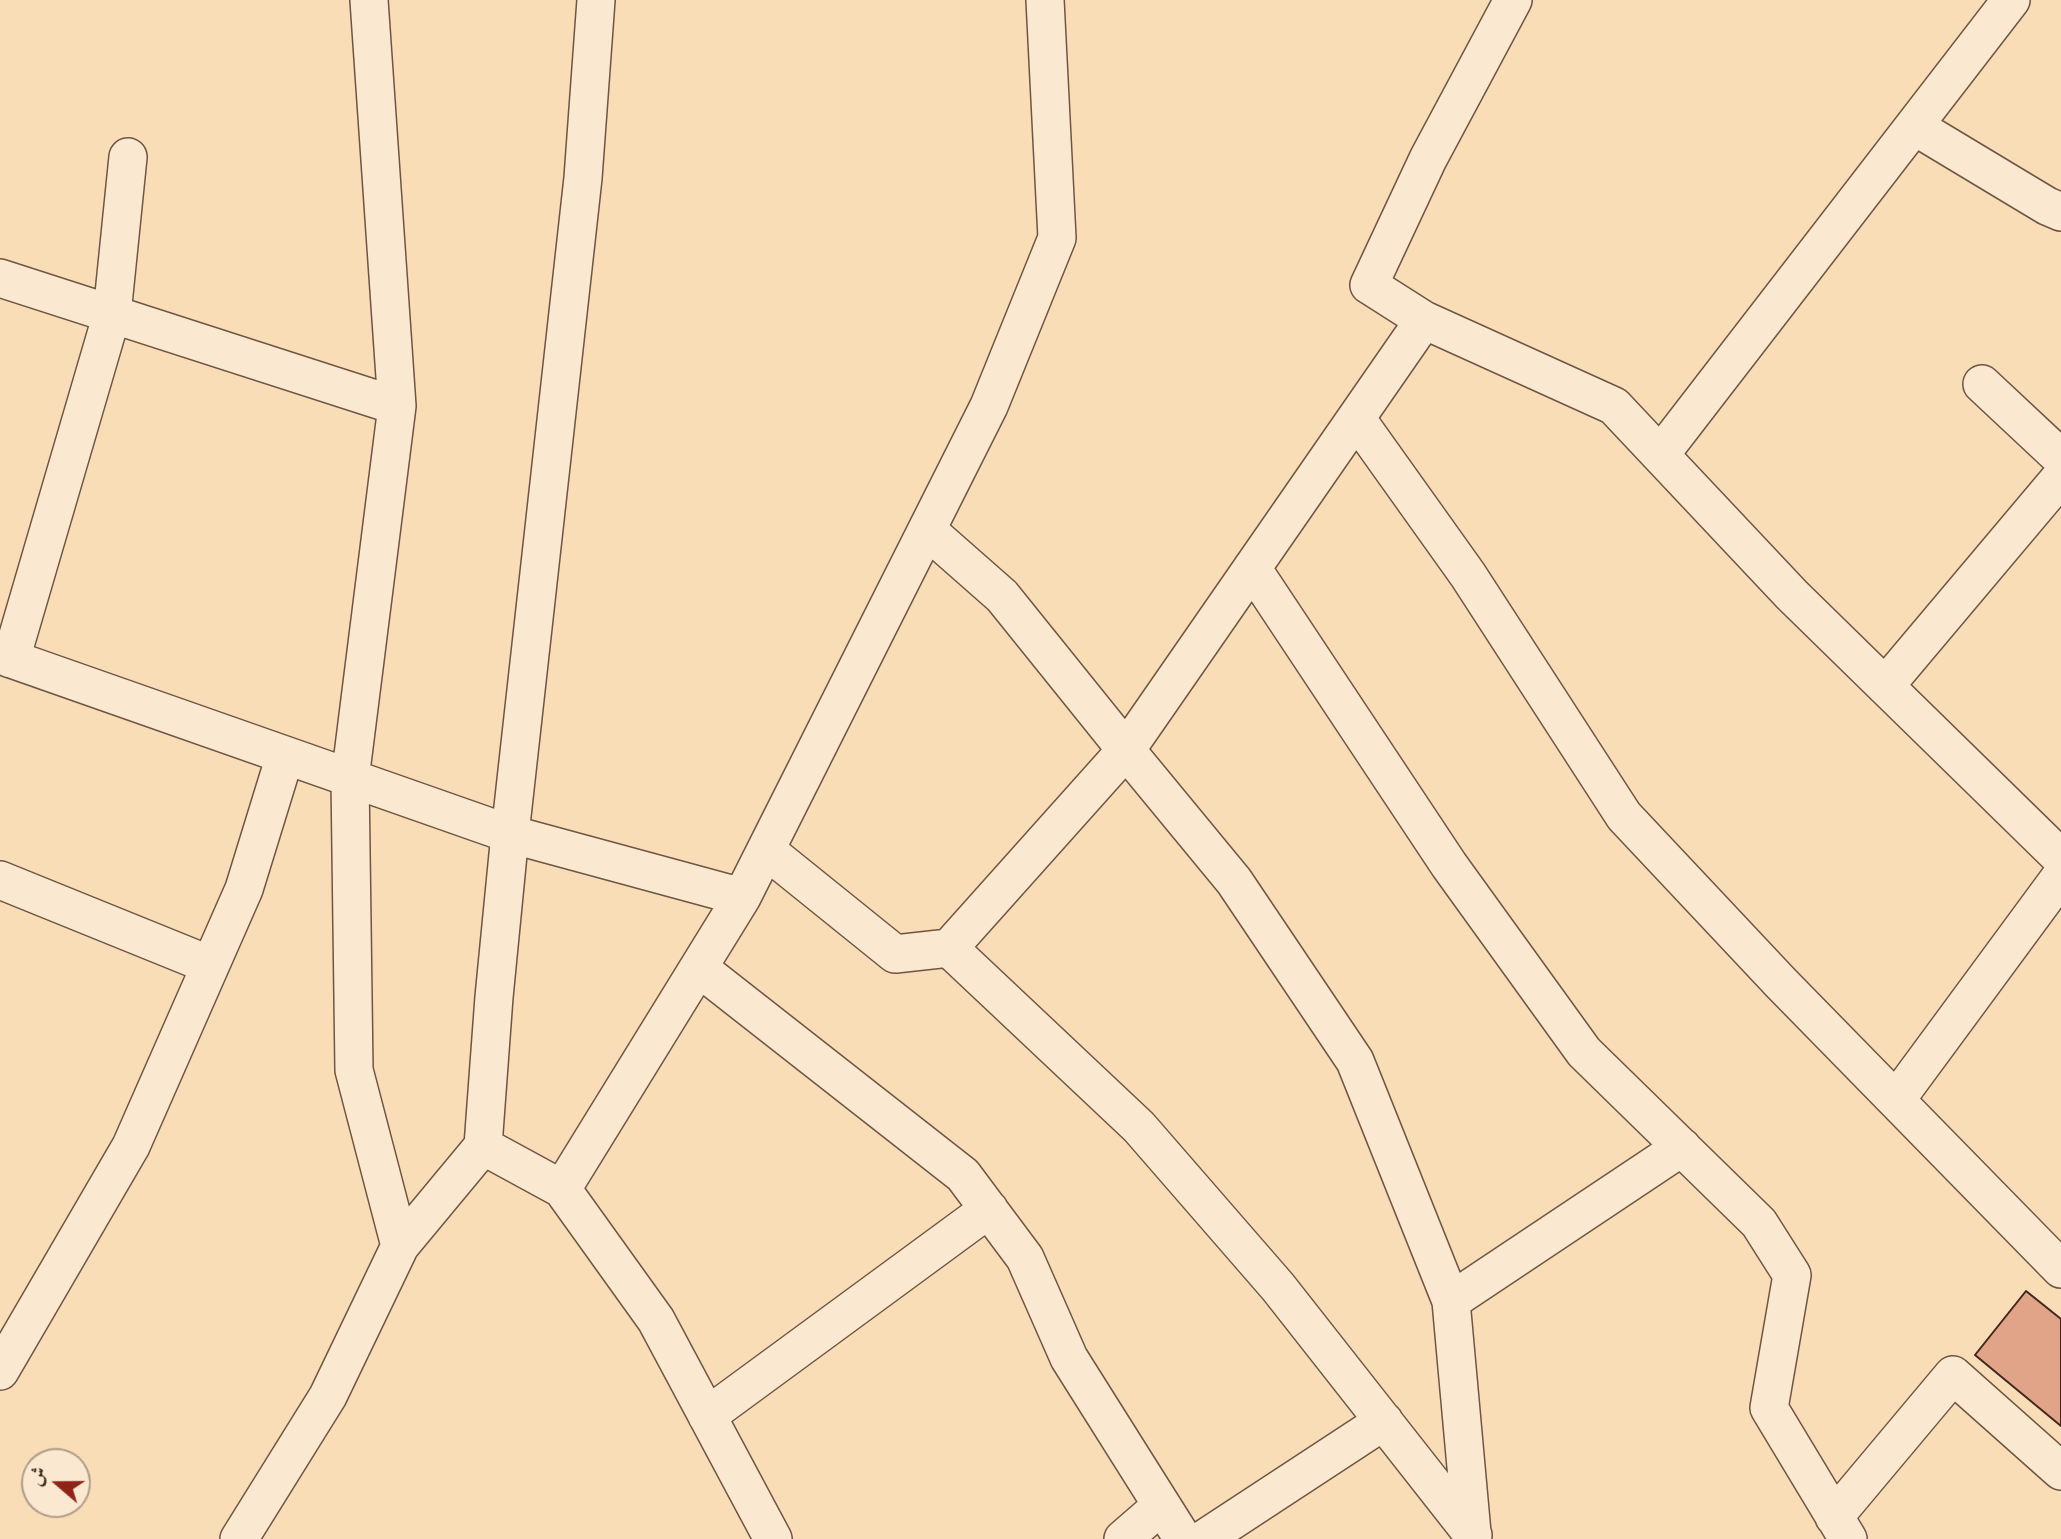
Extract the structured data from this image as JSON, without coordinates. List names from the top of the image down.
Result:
{
  "north": "left"
}
